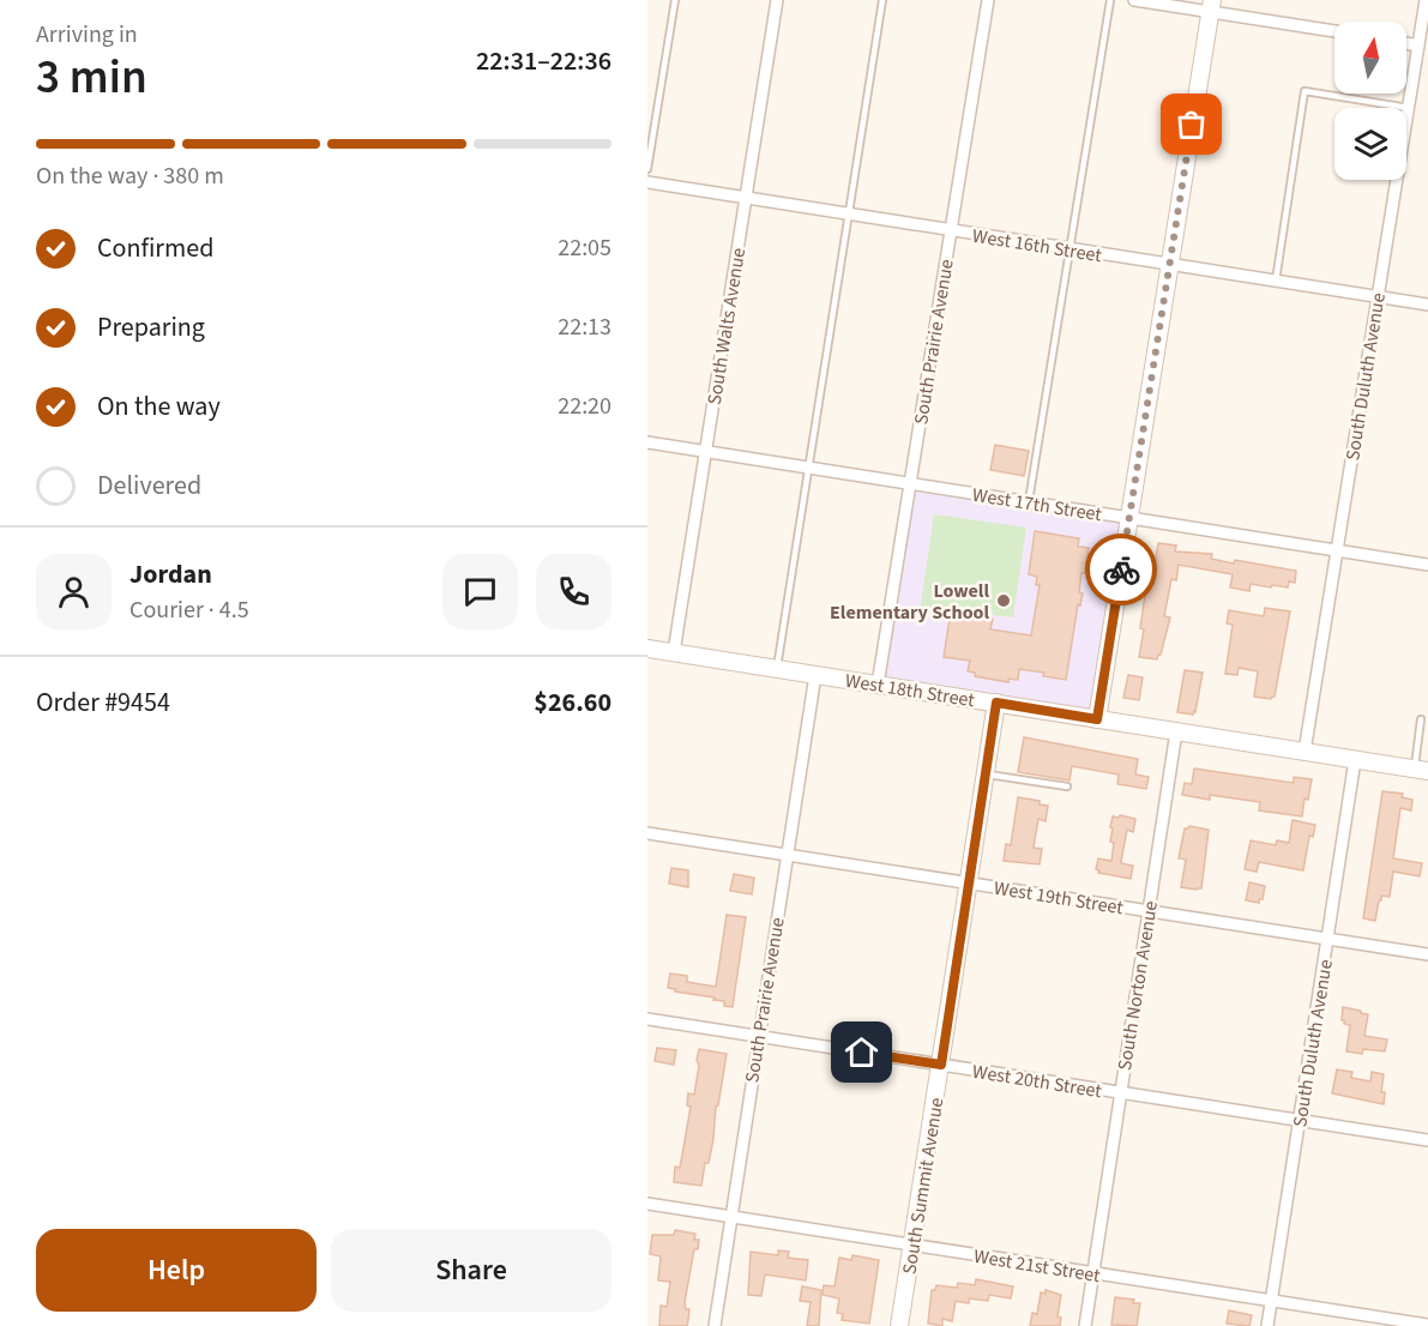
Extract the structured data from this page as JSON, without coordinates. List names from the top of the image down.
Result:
{
  "streets": {
    "street": [
      "West 16th Street",
      "South Walts Avenue",
      "South Prairie Avenue",
      "South Duluth Avenue",
      "West 17th Street",
      "West 18th Street",
      "West 19th Street",
      "South Norton Avenue",
      "West 20th Street",
      "South Summit Avenue",
      "West 21st Street"
    ]
  },
  "crossings": [
    ["West 16th Street", "South Walts Avenue"],
    ["West 16th Street", "South Prairie Avenue"],
    ["West 16th Street", "South Duluth Avenue"],
    ["South Walts Avenue", "West 17th Street"],
    ["South Walts Avenue", "West 18th Street"],
    ["South Prairie Avenue", "West 17th Street"],
    ["South Prairie Avenue", "West 18th Street"],
    ["South Prairie Avenue", "West 19th Street"],
    ["South Prairie Avenue", "West 20th Street"],
    ["South Prairie Avenue", "West 21st Street"],
    ["South Duluth Avenue", "West 17th Street"],
    ["South Duluth Avenue", "West 18th Street"],
    ["South Duluth Avenue", "West 19th Street"],
    ["South Duluth Avenue", "West 20th Street"],
    ["South Duluth Avenue", "West 21st Street"],
    ["West 18th Street", "South Norton Avenue"],
    ["West 18th Street", "South Summit Avenue"],
    ["West 19th Street", "South Norton Avenue"],
    ["West 19th Street", "South Summit Avenue"],
    ["South Norton Avenue", "West 20th Street"],
    ["South Norton Avenue", "West 21st Street"],
    ["West 20th Street", "South Summit Avenue"],
    ["South Summit Avenue", "West 21st Street"]
  ],
  "places": ["Lowell Elementary School"],
  "north": "top",
  "page": {
    "heading": ["3 min", "Arriving in", "22:31–22:36"],
    "panel": [
      "Jordan",
      "Courier · 4.5",
      "Order #9454",
      "$26.60"
    ],
    "bar": "On the way · 380 m",
    "list": [
      ["Confirmed", "22:05"],
      ["Preparing", "22:13"],
      ["On the way", "22:20"],
      "Delivered"
    ],
    "buttons": ["Help", "Share"]
  }
}
